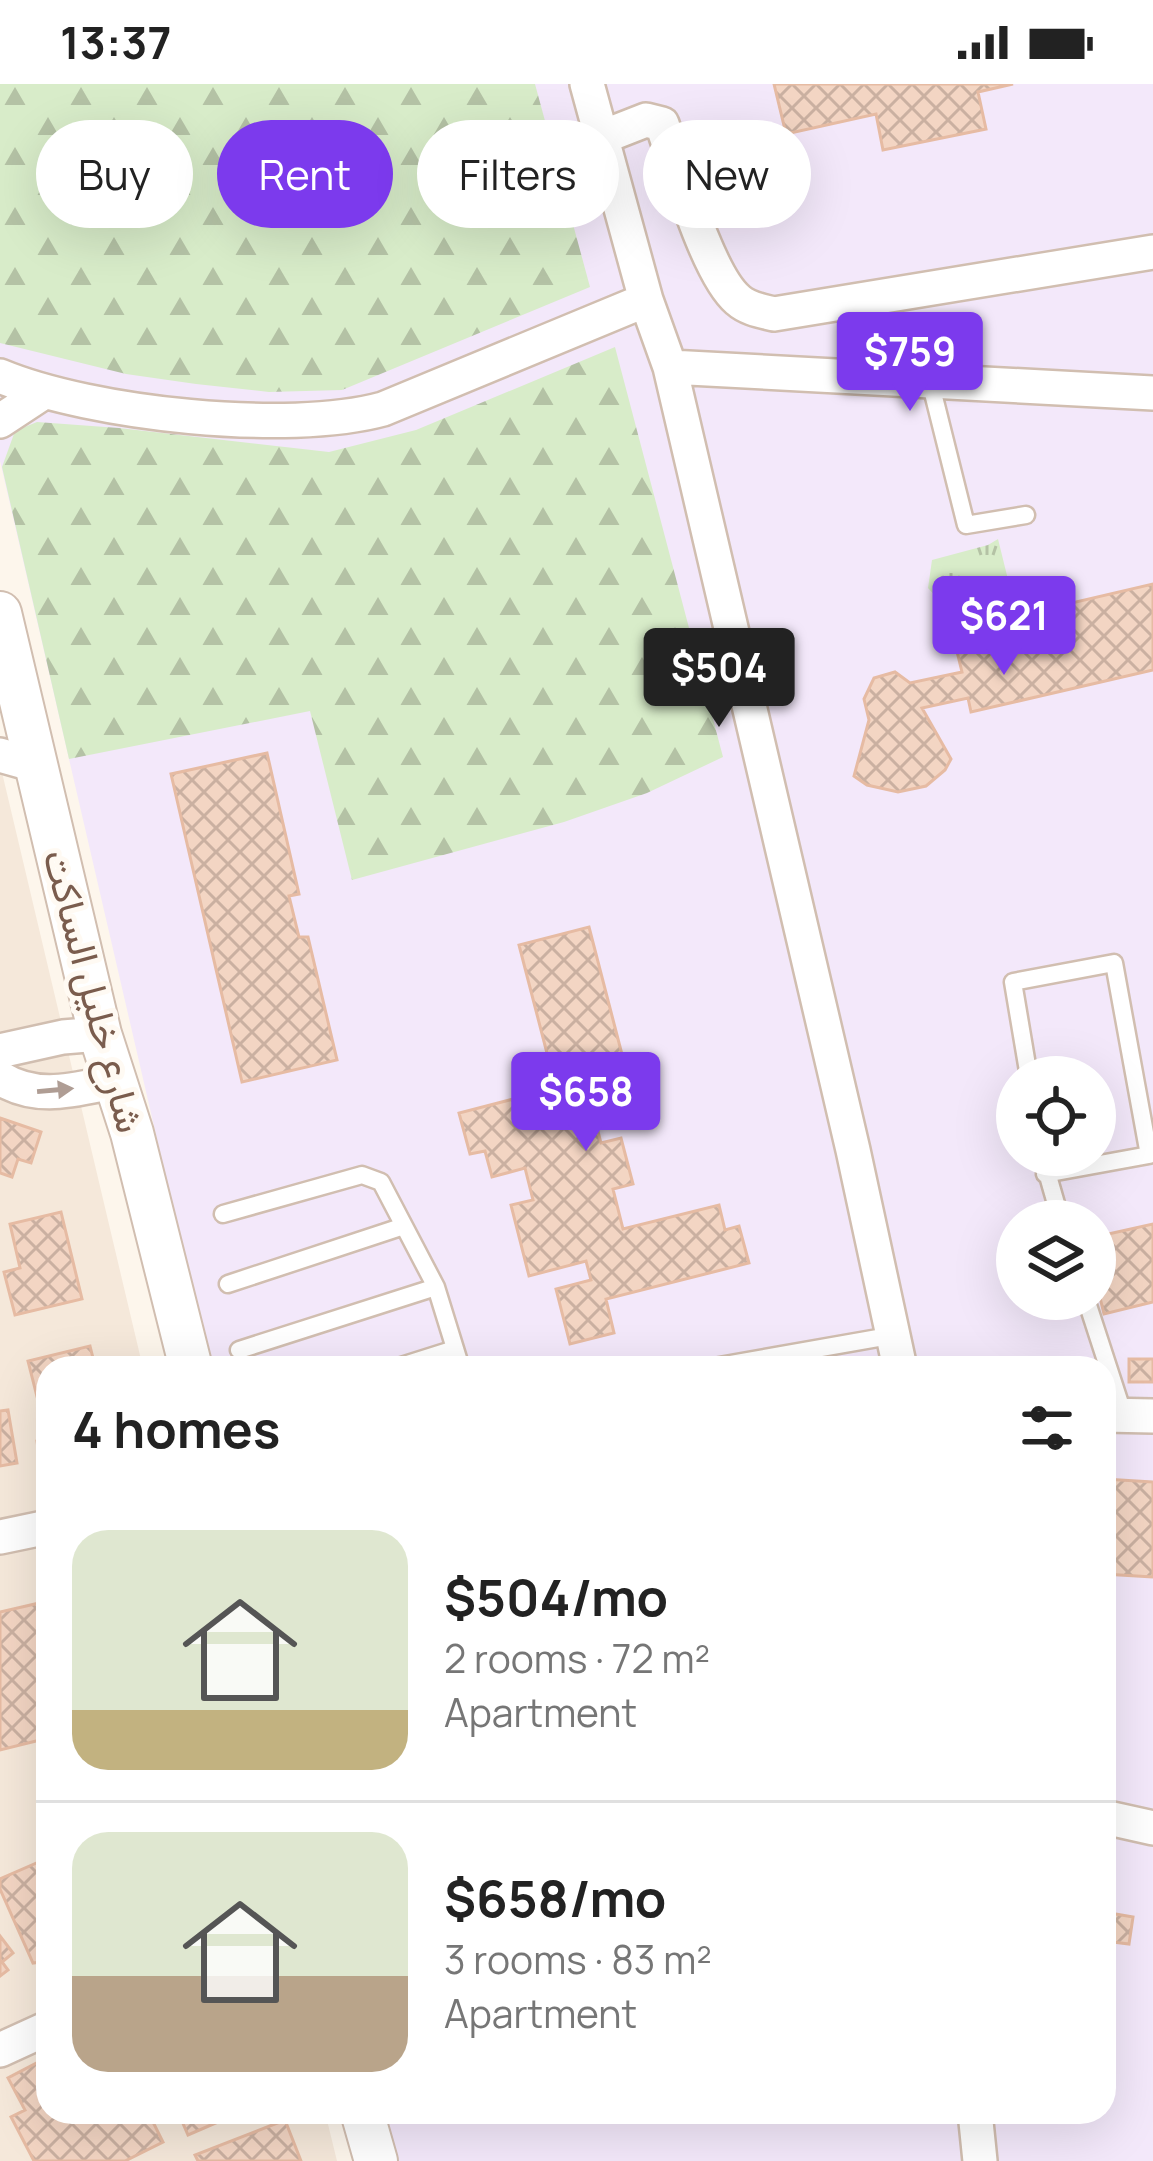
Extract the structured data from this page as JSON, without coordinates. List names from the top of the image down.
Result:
{
  "streets": {
    "street": ["شارع خليل الساكت"]
  },
  "page": {
    "status": "13:37",
    "chip": [
      "Buy",
      "Rent",
      "Filters",
      "New"
    ],
    "price": [
      "$759",
      "$621",
      "$504",
      "$658"
    ],
    "heading": "4 homes",
    "list": [
      {
        "name": "$504/mo",
        "note": "2 rooms · 72 m² · Apartment"
      },
      {
        "name": "$658/mo",
        "note": "3 rooms · 83 m² · Apartment"
      }
    ]
  }
}
